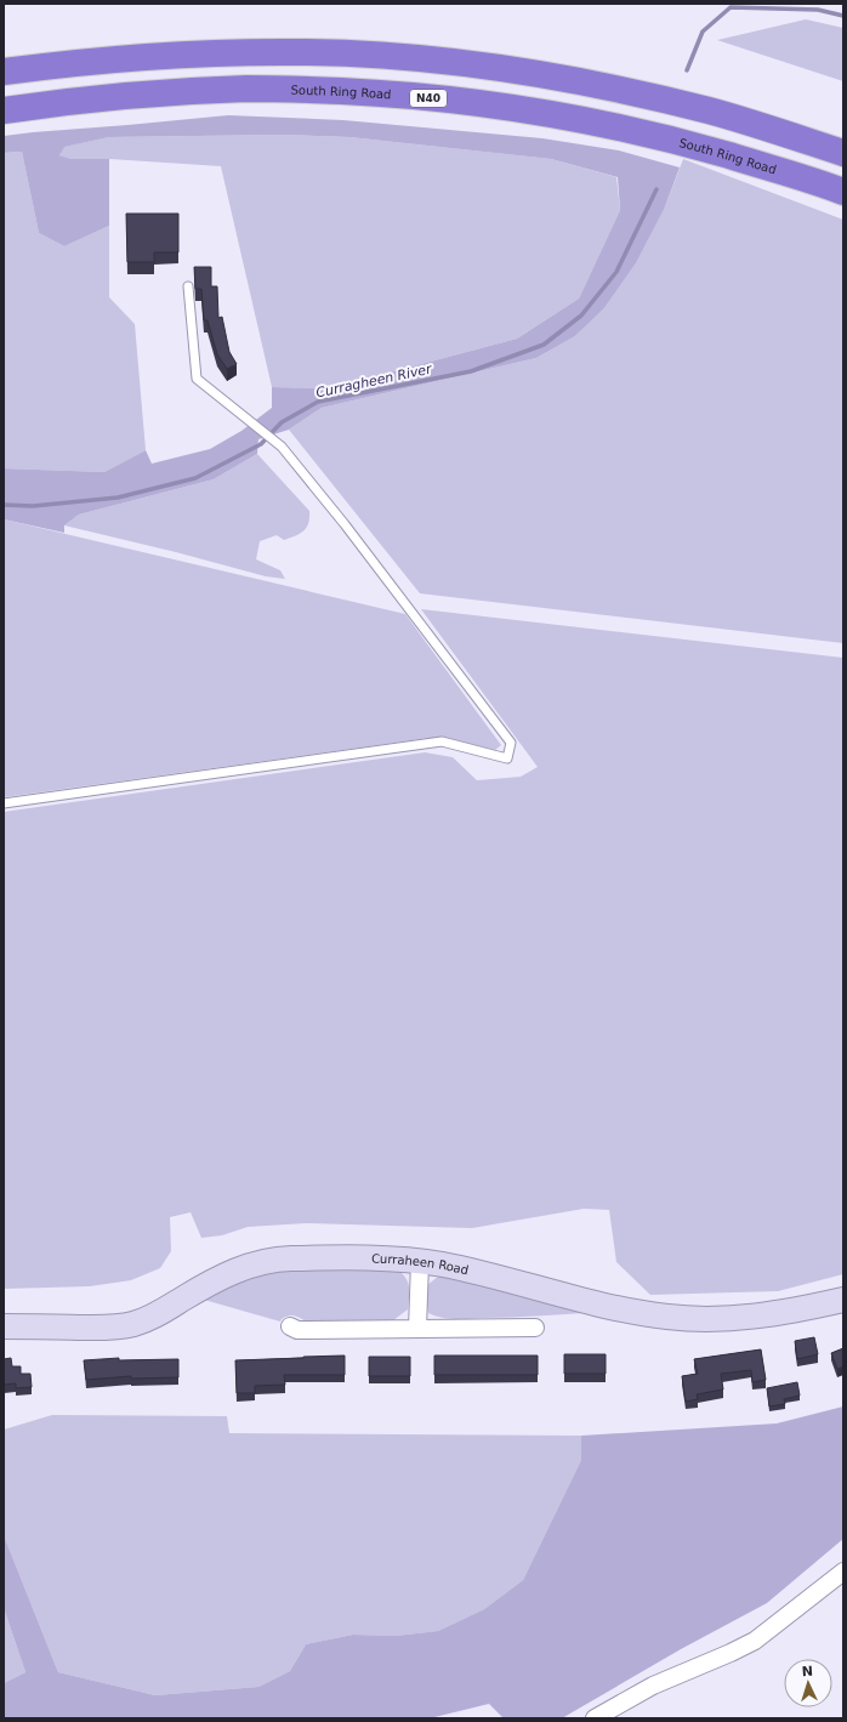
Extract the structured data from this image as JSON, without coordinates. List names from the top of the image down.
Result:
{
  "streets": {
    "highway": ["South Ring Road", "N40"],
    "street": ["Curraheen Road"]
  },
  "water": ["Curragheen River"],
  "north": "top"
}
